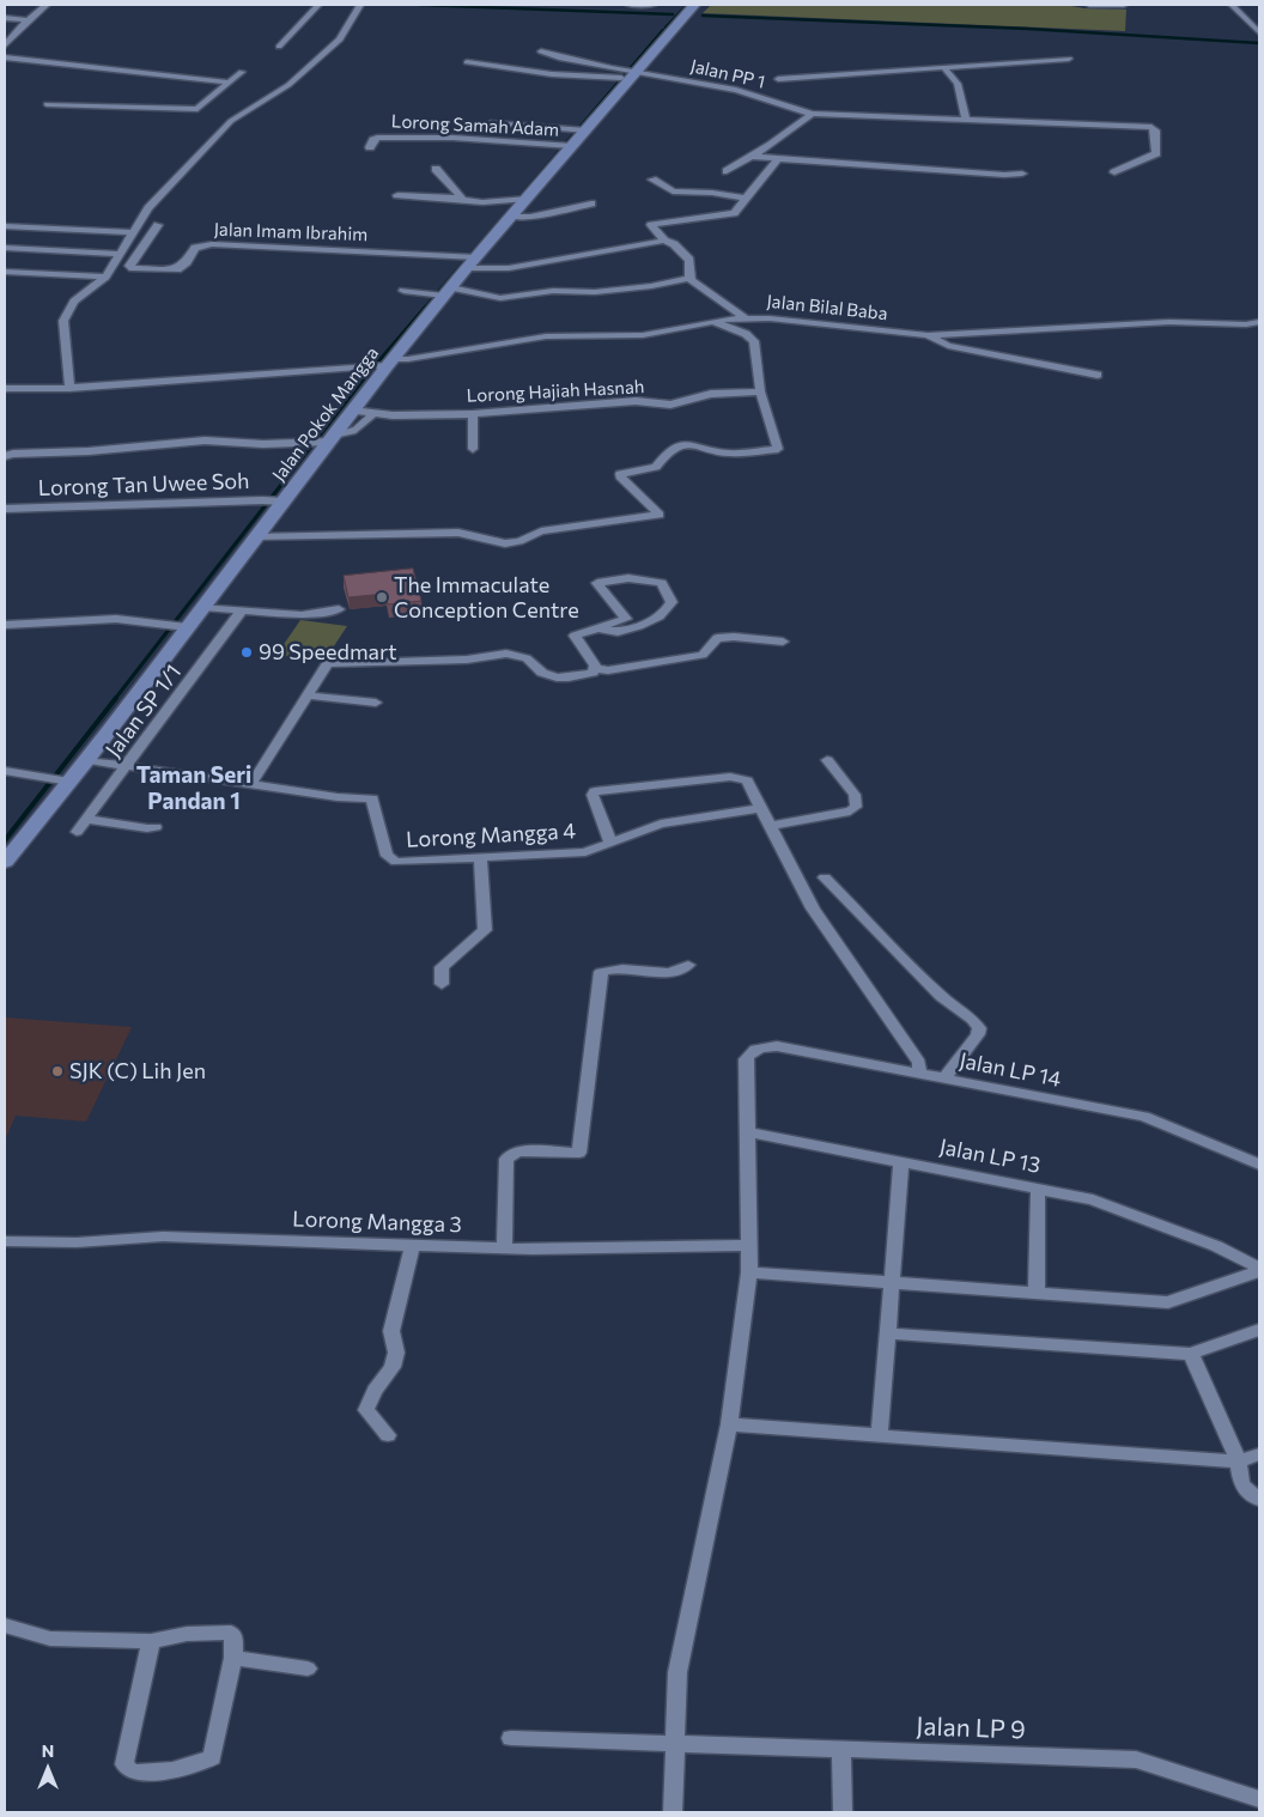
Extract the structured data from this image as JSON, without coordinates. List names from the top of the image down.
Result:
{
  "streets": {
    "main road": ["Jalan Pokok Mangga"],
    "street": [
      "Jalan PP 1",
      "Lorong Samah Adam",
      "Jalan Imam Ibrahim",
      "Jalan Bilal Baba",
      "Lorong Hajiah Hasnah",
      "Lorong Tan Uwee Soh",
      "Jalan SP 1/1",
      "Lorong Mangga 4",
      "Jalan LP 14",
      "Jalan LP 13",
      "Lorong Mangga 3",
      "Jalan LP 9"
    ]
  },
  "crossings": [
    ["Jalan PP 1", "Jalan Pokok Mangga"],
    ["Lorong Samah Adam", "Jalan Pokok Mangga"],
    ["Jalan Imam Ibrahim", "Jalan Pokok Mangga"],
    ["Jalan Bilal Baba", "Jalan Pokok Mangga"],
    ["Lorong Hajiah Hasnah", "Jalan Pokok Mangga"],
    ["Jalan Pokok Mangga", "Lorong Tan Uwee Soh"],
    ["Jalan Pokok Mangga", "Lorong Mangga 4"],
    ["Jalan SP 1/1", "Lorong Mangga 4"],
    ["Jalan LP 14", "Jalan LP 13"]
  ],
  "districts": ["Taman Seri Pandan 1"],
  "places": ["The Immaculate Conception Centre", "99 Speedmart", "SJK (C) Lih Jen"],
  "north": "top"
}
